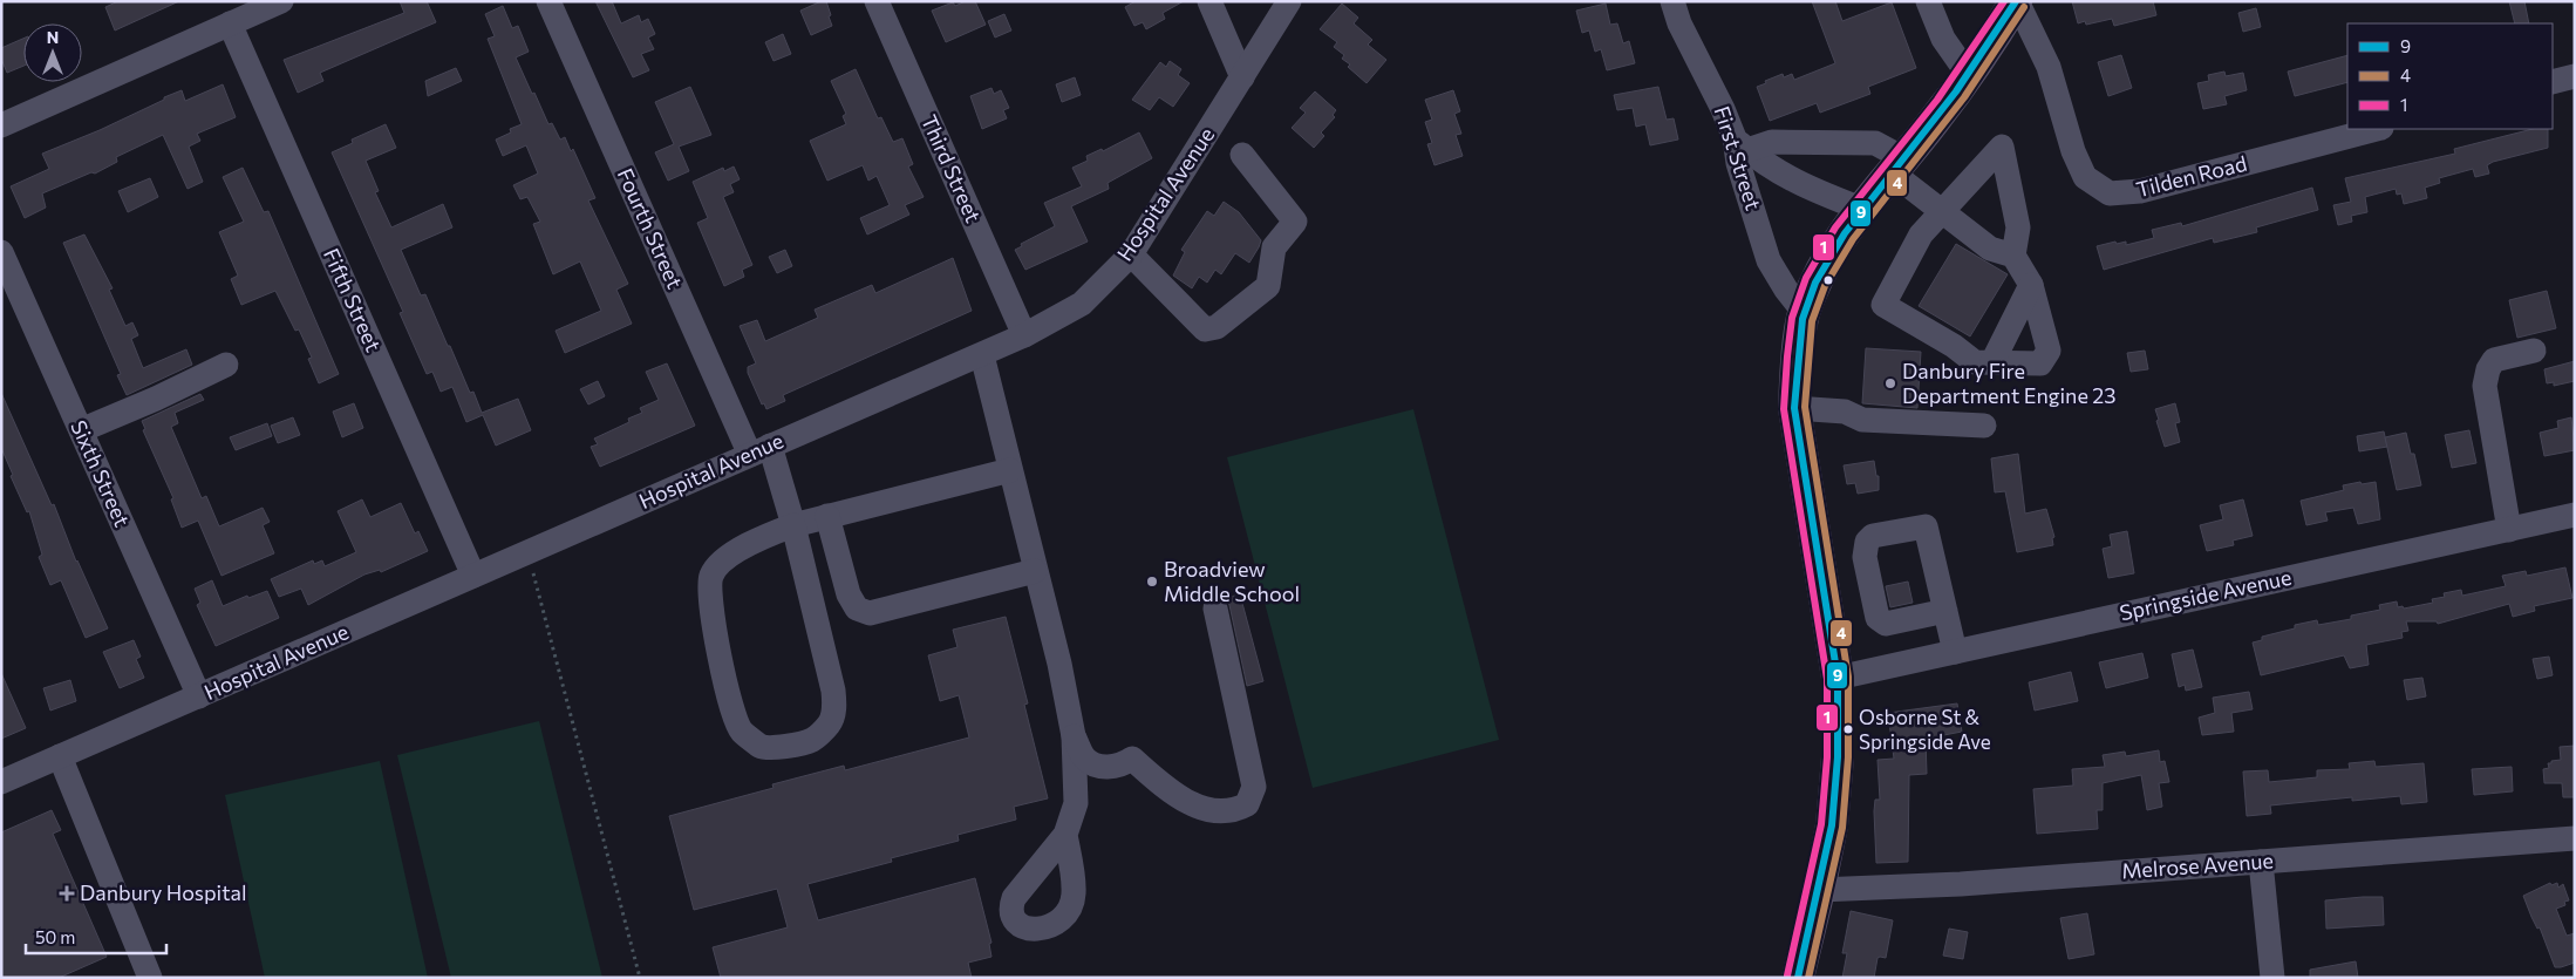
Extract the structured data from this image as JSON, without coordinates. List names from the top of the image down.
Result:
{
  "streets": {
    "street": [
      "First Street",
      "Third Street",
      "Tilden Road",
      "Hospital Avenue",
      "Fourth Street",
      "Fifth Street",
      "Sixth Street",
      "Springside Avenue",
      "Melrose Avenue"
    ]
  },
  "crossings": [
    ["Third Street", "Hospital Avenue"],
    ["Hospital Avenue", "Fourth Street"],
    ["Hospital Avenue", "Fifth Street"],
    ["Hospital Avenue", "Sixth Street"]
  ],
  "places": {
    "other": ["Danbury Fire Department Engine 23", "Broadview Middle School", "Osborne St & Springside Ave"],
    "health": ["Danbury Hospital"]
  },
  "lines": ["transit line 9", "transit line 1", "transit line 4"],
  "legend": ["9", "4", "1"],
  "scale_bar": "50 m",
  "north": "top"
}
